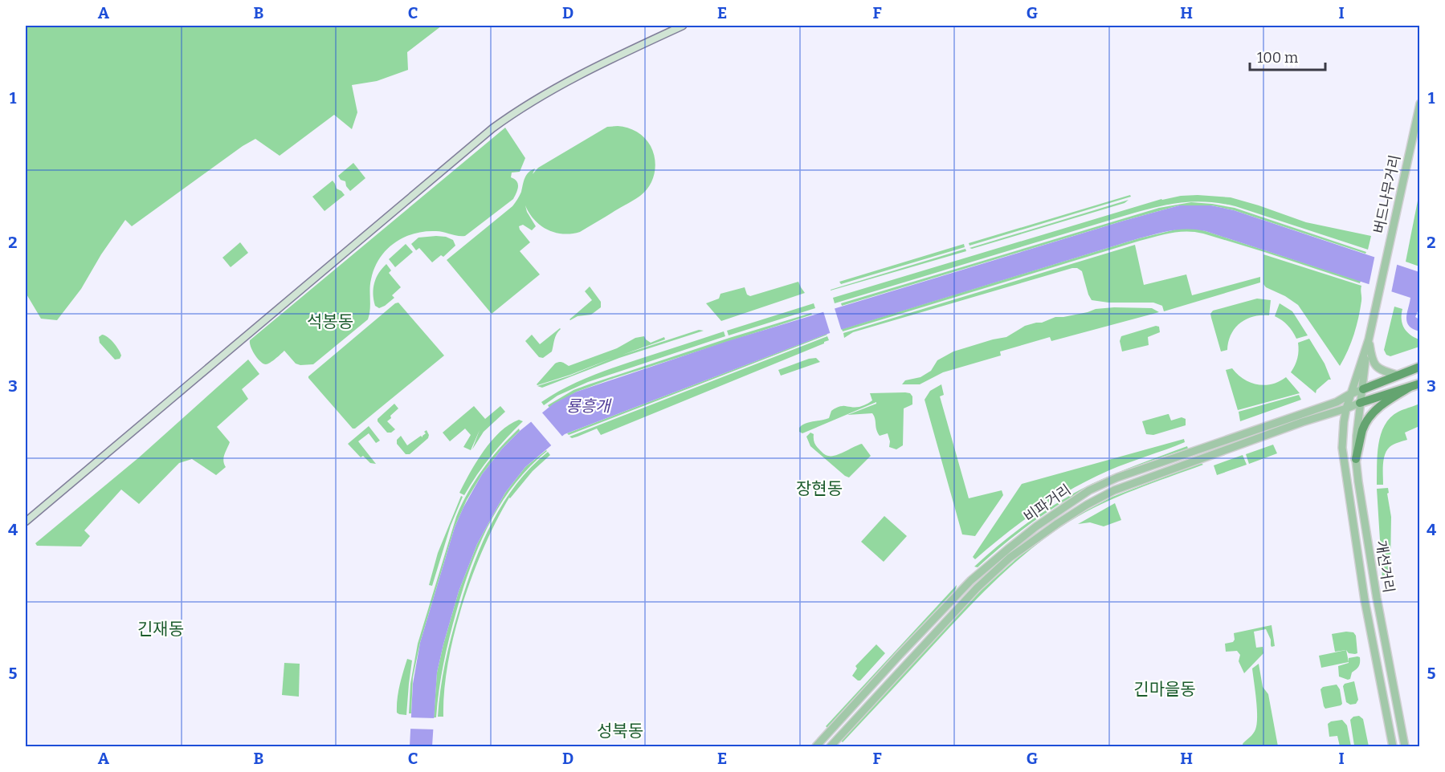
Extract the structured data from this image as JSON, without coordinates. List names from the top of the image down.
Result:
{
  "streets": {
    "main road": ["버드나무거리", "비파거리", "개선거리"]
  },
  "crossings": [
    ["비파거리", "개선거리"]
  ],
  "districts": [
    "석봉동",
    "장현동",
    "긴재동",
    "긴마을동",
    "성북동"
  ],
  "water": ["룡흥개"],
  "scale_bar": "100 m",
  "grid": {
    "columns": [
      "A",
      "B",
      "C",
      "D",
      "E",
      "F",
      "G",
      "H",
      "I"
    ],
    "rows": [
      "1",
      "2",
      "3",
      "4",
      "5"
    ]
  }
}
